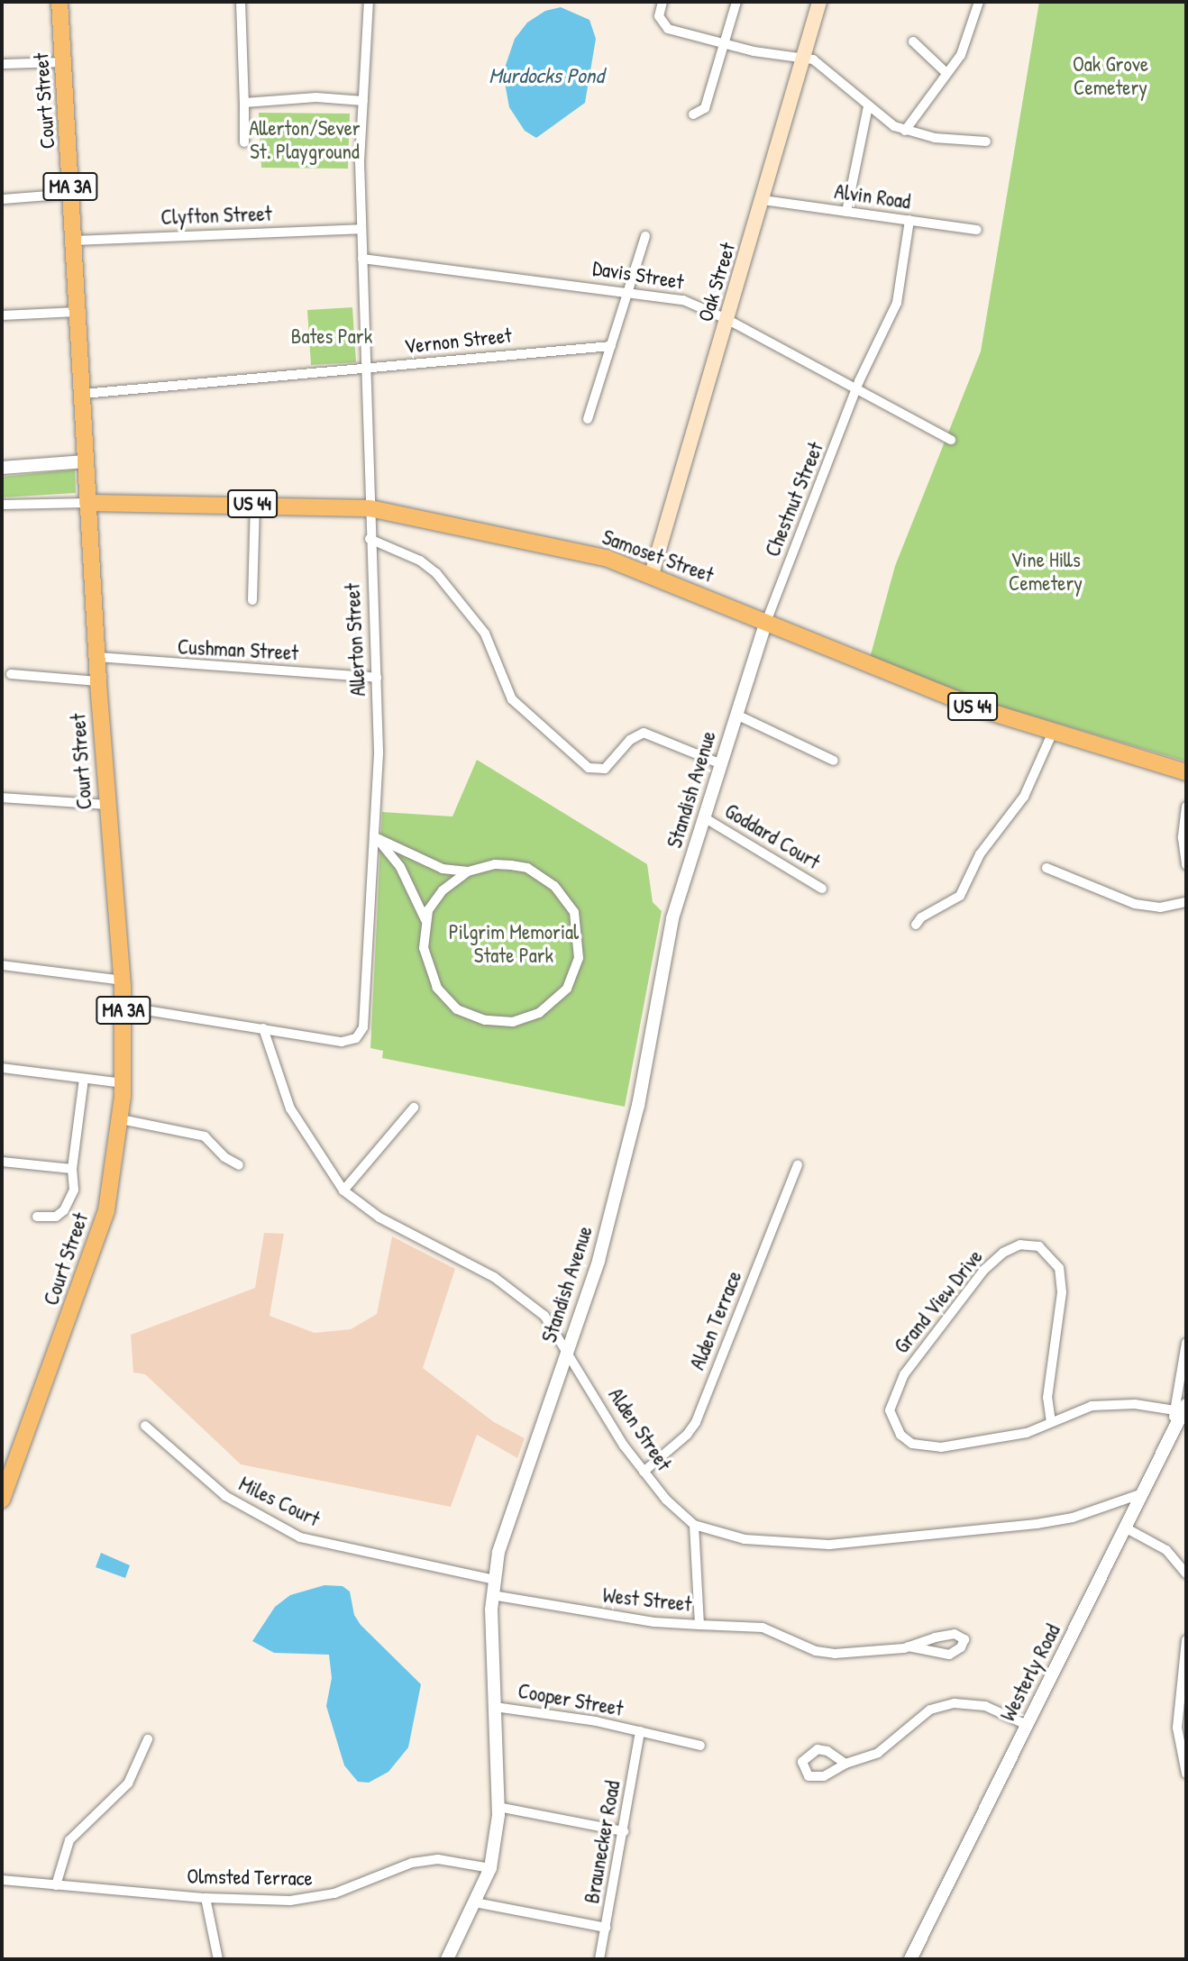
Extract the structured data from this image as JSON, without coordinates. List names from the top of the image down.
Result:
{
  "streets": {
    "main road": [
      "Court Street",
      "MA 3A",
      "Oak Street",
      "US 44",
      "Samoset Street"
    ],
    "street": [
      "Alvin Road",
      "Clyfton Street",
      "Davis Street",
      "Vernon Street",
      "Chestnut Street",
      "Allerton Street",
      "Cushman Street",
      "Standish Avenue",
      "Goddard Court",
      "Grand View Drive",
      "Alden Terrace",
      "Alden Street",
      "Miles Court",
      "West Street",
      "Westerly Road",
      "Cooper Street",
      "Braunecker Road",
      "Olmsted Terrace"
    ]
  },
  "crossings": [
    ["Court Street", "Clyfton Street"],
    ["Court Street", "Vernon Street"],
    ["Court Street", "Samoset Street"],
    ["Court Street", "Allerton Street"],
    ["Court Street", "Cushman Street"],
    ["Alvin Road", "Oak Street"],
    ["Alvin Road", "Chestnut Street"],
    ["Clyfton Street", "Allerton Street"],
    ["Davis Street", "Oak Street"],
    ["Davis Street", "Chestnut Street"],
    ["Davis Street", "Allerton Street"],
    ["Oak Street", "Samoset Street"],
    ["Vernon Street", "Allerton Street"],
    ["Chestnut Street", "Samoset Street"],
    ["Chestnut Street", "Standish Avenue"],
    ["Samoset Street", "Allerton Street"],
    ["Samoset Street", "Standish Avenue"],
    ["Allerton Street", "Cushman Street"],
    ["Allerton Street", "Alden Street"],
    ["Standish Avenue", "Goddard Court"],
    ["Standish Avenue", "Alden Street"],
    ["Standish Avenue", "Miles Court"],
    ["Standish Avenue", "West Street"],
    ["Standish Avenue", "Cooper Street"],
    ["Standish Avenue", "Olmsted Terrace"],
    ["Grand View Drive", "Westerly Road"],
    ["Alden Terrace", "Alden Street"],
    ["Alden Street", "West Street"],
    ["Cooper Street", "Braunecker Road"]
  ],
  "water": ["Murdocks Pond"],
  "parks": [
    "Oak Grove Cemetery",
    "Allerton/Sever St. Playground",
    "Bates Park",
    "Vine Hills Cemetery",
    "Pilgrim Memorial State Park"
  ]
}
